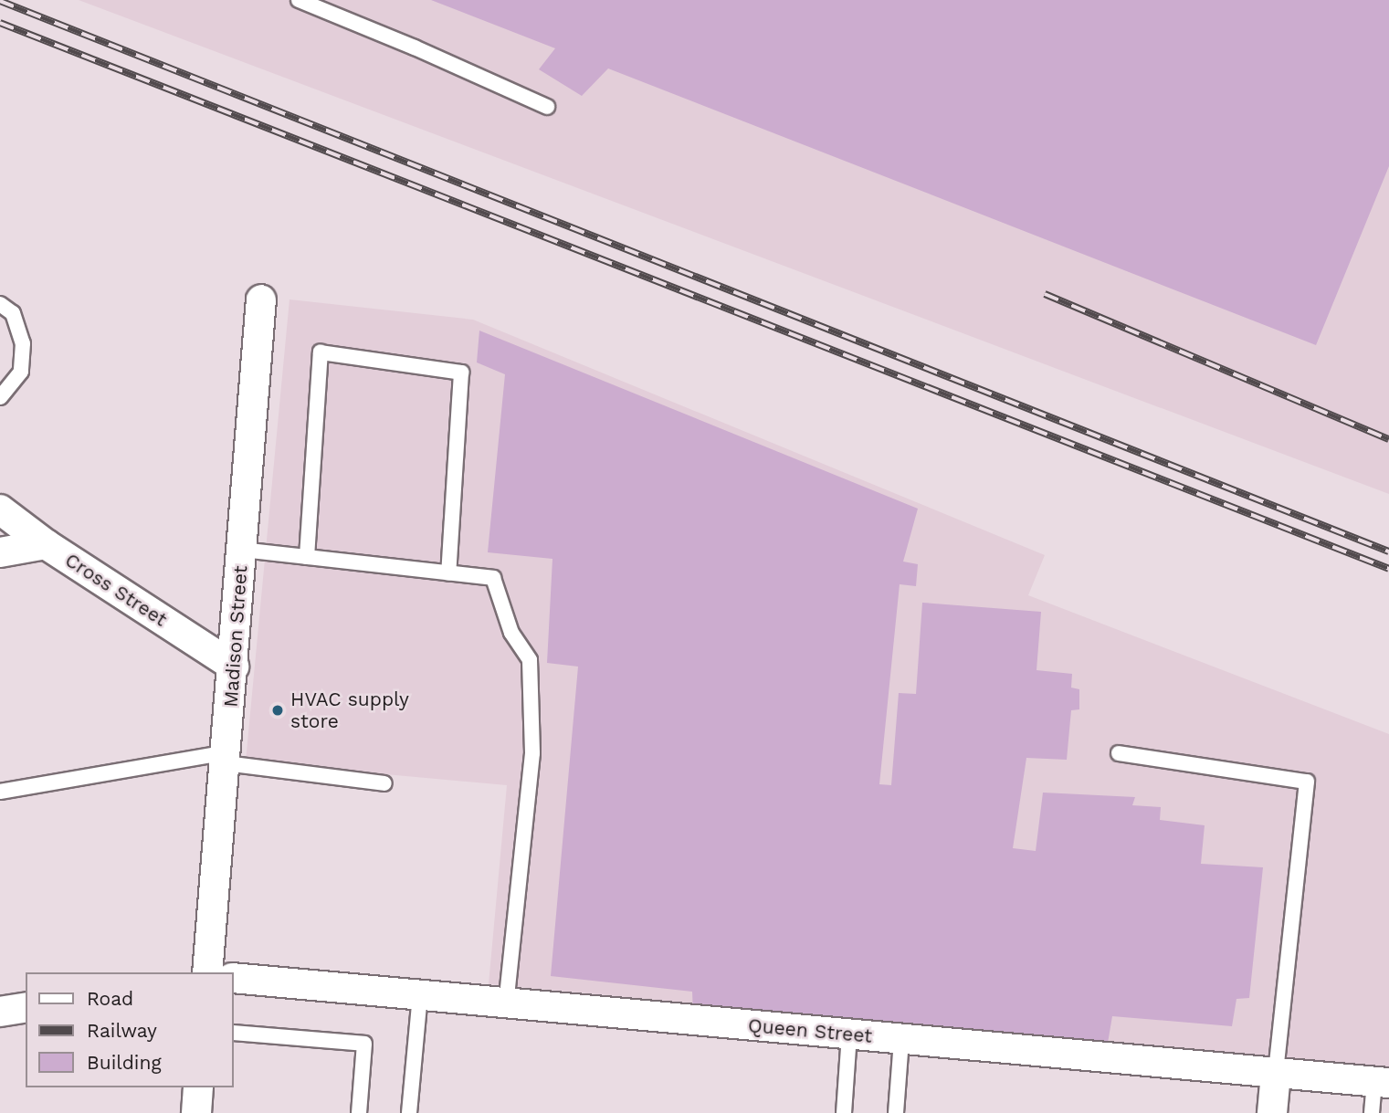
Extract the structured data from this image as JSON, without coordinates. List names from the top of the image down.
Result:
{
  "streets": {
    "street": ["Cross Street", "Madison Street", "Queen Street"]
  },
  "crossings": [
    ["Cross Street", "Madison Street"]
  ],
  "places": ["HVAC supply store"],
  "legend": ["Road", "Railway", "Building"]
}
